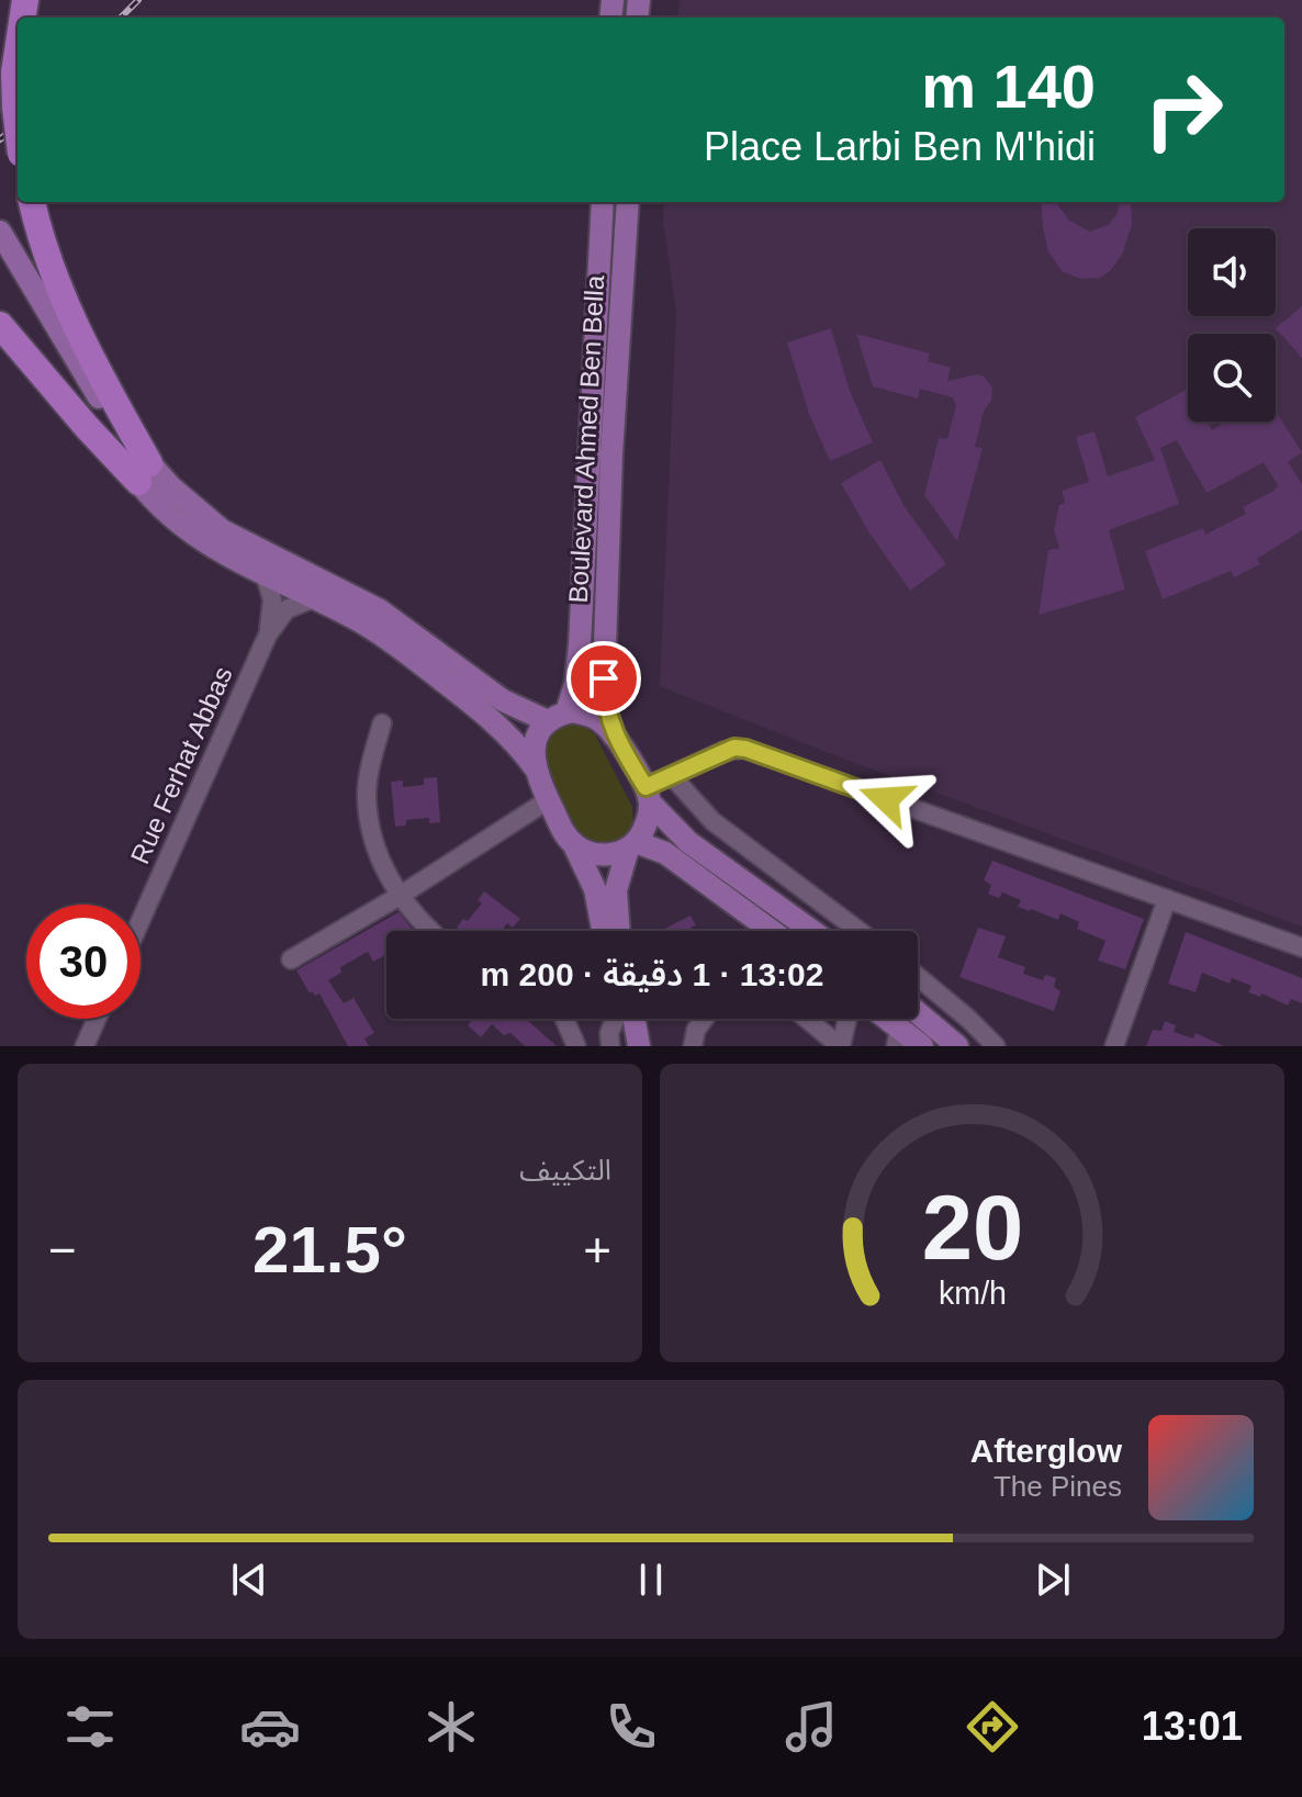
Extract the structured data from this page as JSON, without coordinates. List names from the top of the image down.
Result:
{
  "streets": {
    "main road": ["Boulevard Ahmed Ben Bella"],
    "street": ["Rue Ferhat Abbas"]
  },
  "page": {
    "turn": ["140 m", "Place Larbi Ben M'hidi"],
    "limit": "30",
    "trip": "13:02 · 1 دقيقة · 200 m",
    "tile": "التكييف",
    "heat": ["−", "21.5°", "+"],
    "song": ["Afterglow", "The Pines"],
    "tabs": "13:01",
    "gauge": ["20", "km/h"]
  }
}
